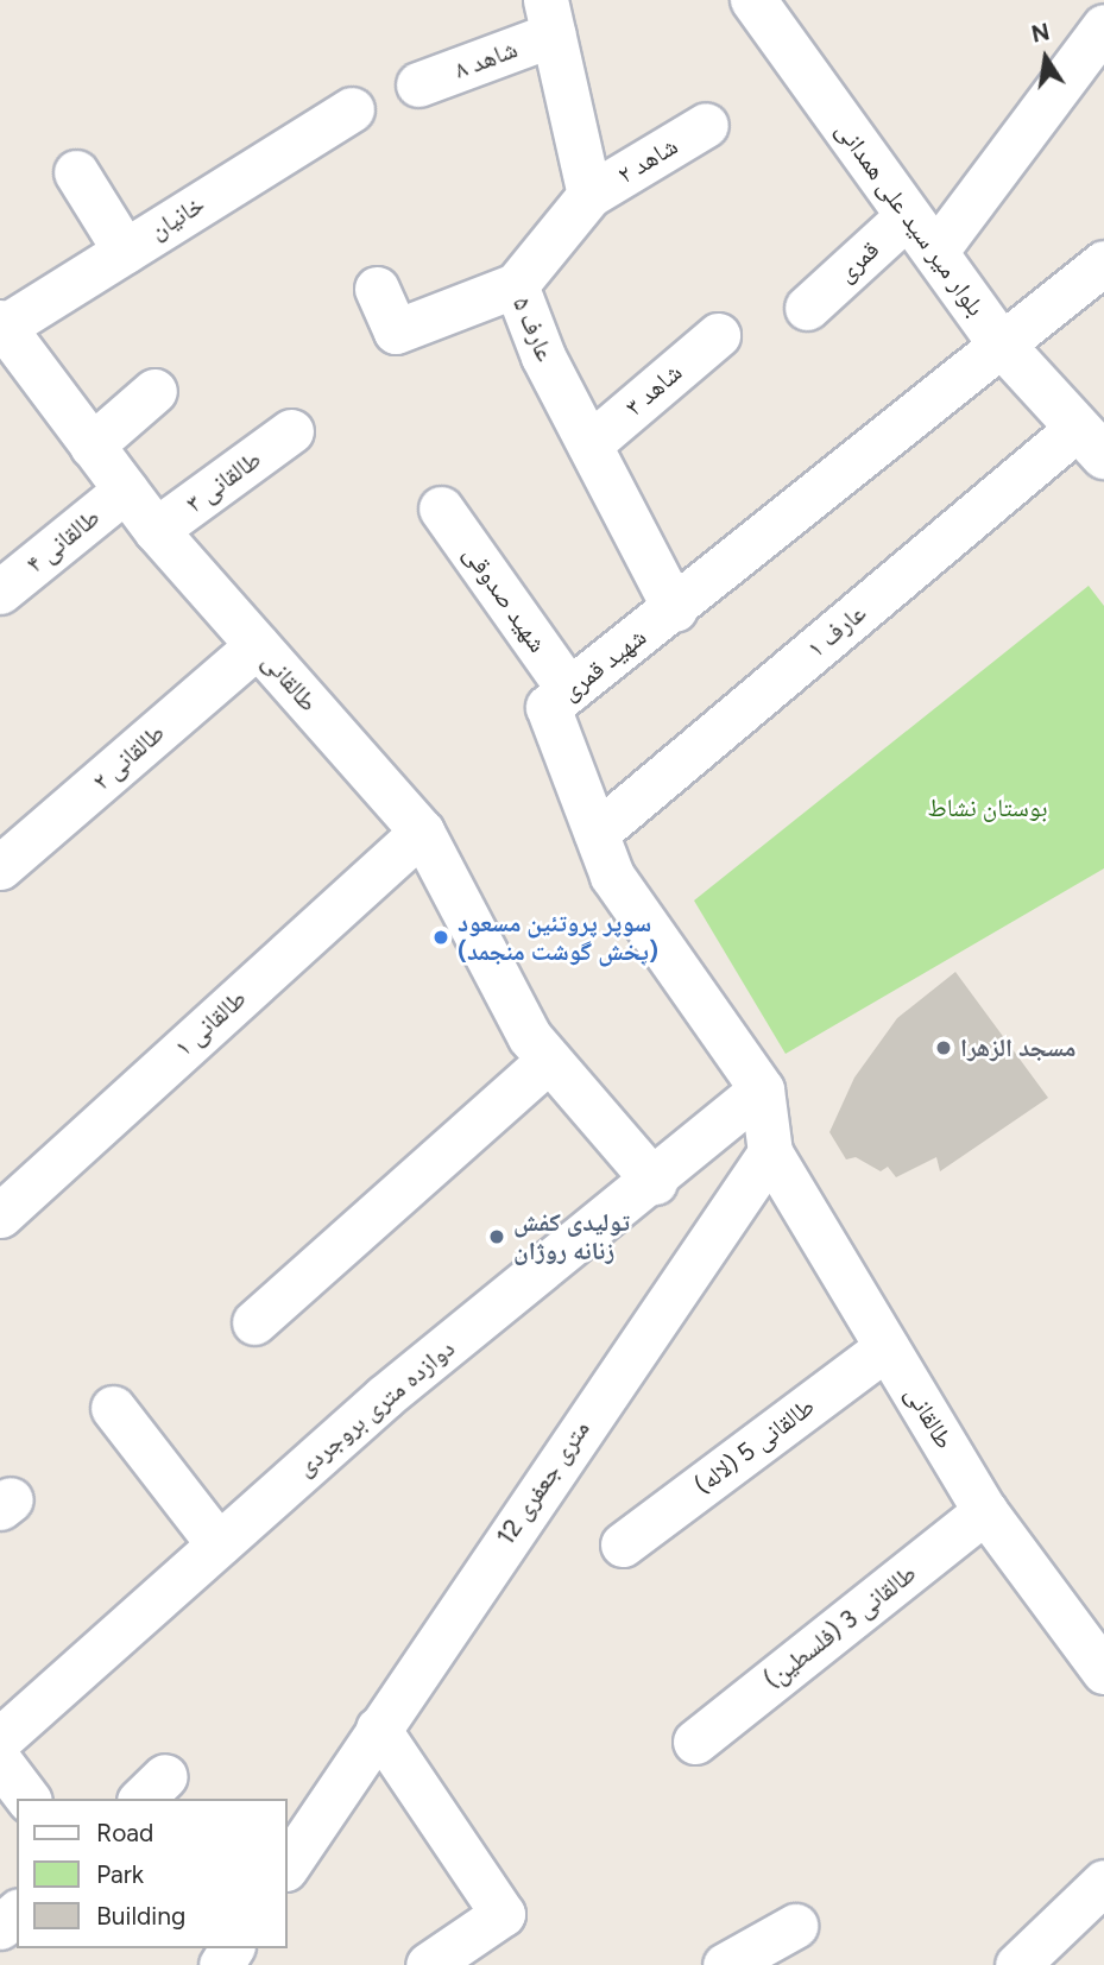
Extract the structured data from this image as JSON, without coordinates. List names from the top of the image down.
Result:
{
  "streets": {
    "main road": ["بلوار میر سید علی همدانی"],
    "street": [
      "شاهد ۸",
      "شاهد ۲",
      "خانیان",
      "قمری",
      "عارف ۵",
      "شاهد ۳",
      "طالقانی ۳",
      "طالقانی ۴",
      "شهید صدوقی",
      "عارف ۱",
      "شهید قمری",
      "طالقانی",
      "طالقانی ۲",
      "طالقانی ۱",
      "دوازده متری بروجردی",
      "طالقانی 5 (لاله)",
      "12 متری جعفری",
      "طالقانی 3 (فلسطین)"
    ]
  },
  "crossings": [
    ["شاهد ۲", "عارف ۵"],
    ["خانیان", "طالقانی"],
    ["بلوار میر سید علی همدانی", "قمری"],
    ["بلوار میر سید علی همدانی", "عارف ۱"],
    ["بلوار میر سید علی همدانی", "شهید قمری"],
    ["عارف ۵", "شاهد ۳"],
    ["عارف ۵", "شهید قمری"],
    ["طالقانی ۳", "طالقانی"],
    ["طالقانی ۴", "طالقانی"],
    ["شهید صدوقی", "شهید قمری"],
    ["عارف ۱", "شهید قمری"],
    ["شهید قمری", "دوازده متری بروجردی"],
    ["طالقانی", "طالقانی ۲"],
    ["طالقانی", "طالقانی ۱"],
    ["طالقانی", "دوازده متری بروجردی"],
    ["طالقانی", "طالقانی 5 (لاله)"],
    ["طالقانی", "12 متری جعفری"],
    ["طالقانی", "طالقانی 3 (فلسطین)"]
  ],
  "parks": ["بوستان نشاط"],
  "places": ["سوپر پروتئین مسعود (پخش گوشت منجمد)", "مسجد الزهرا", "تولیدی کفش زنانه روژان"],
  "legend": ["Road", "Park", "Building"],
  "north": "top"
}
